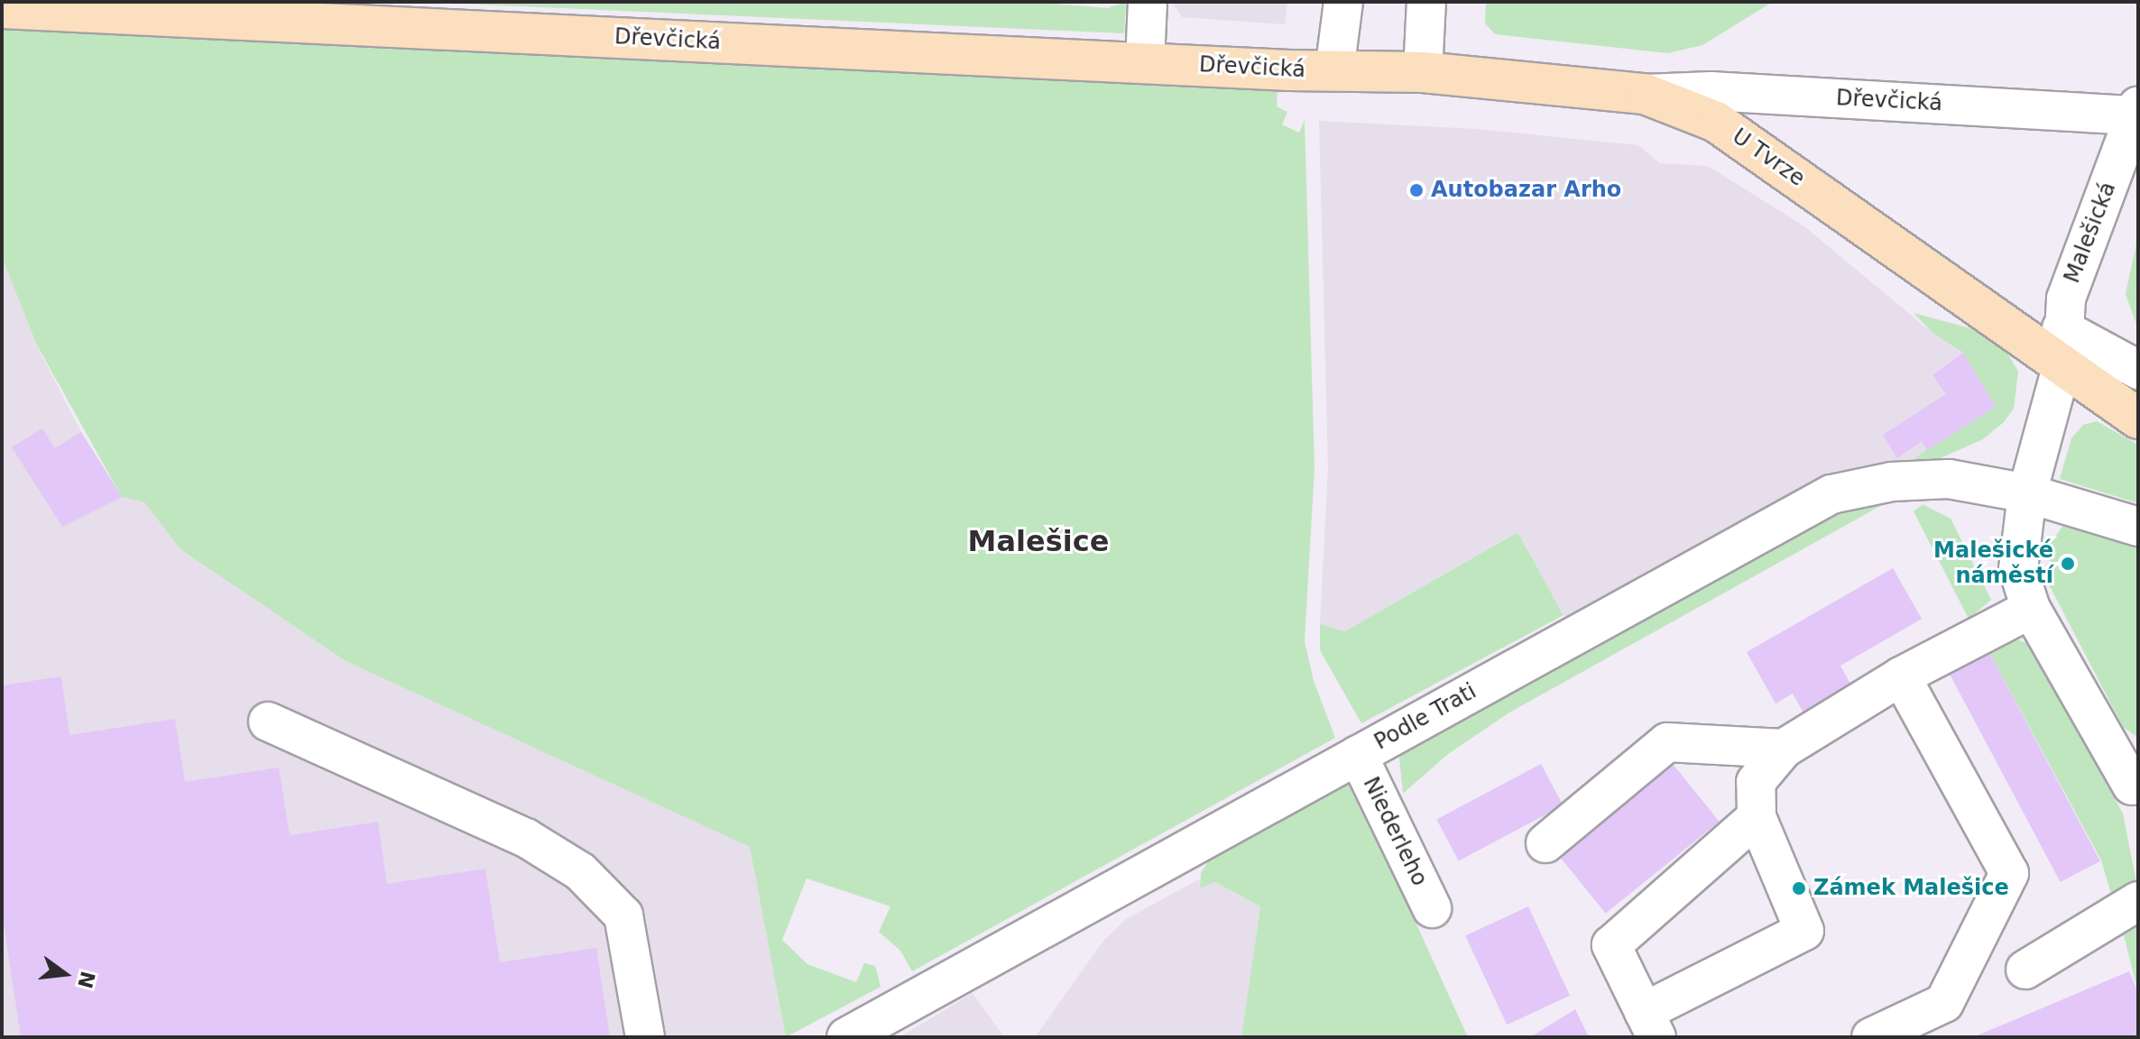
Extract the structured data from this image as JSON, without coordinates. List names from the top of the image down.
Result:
{
  "streets": {
    "main road": ["Dřevčická", "U Tvrze"],
    "street": ["Malešická", "Podle Trati", "Niederleho"]
  },
  "crossings": [
    ["Dřevčická", "U Tvrze"],
    ["Dřevčická", "Malešická"],
    ["U Tvrze", "Malešická"],
    ["Podle Trati", "Niederleho"]
  ],
  "districts": ["Malešice"],
  "places": ["Autobazar Arho", "Malešické náměstí", "Zámek Malešice"],
  "north": "right"
}
